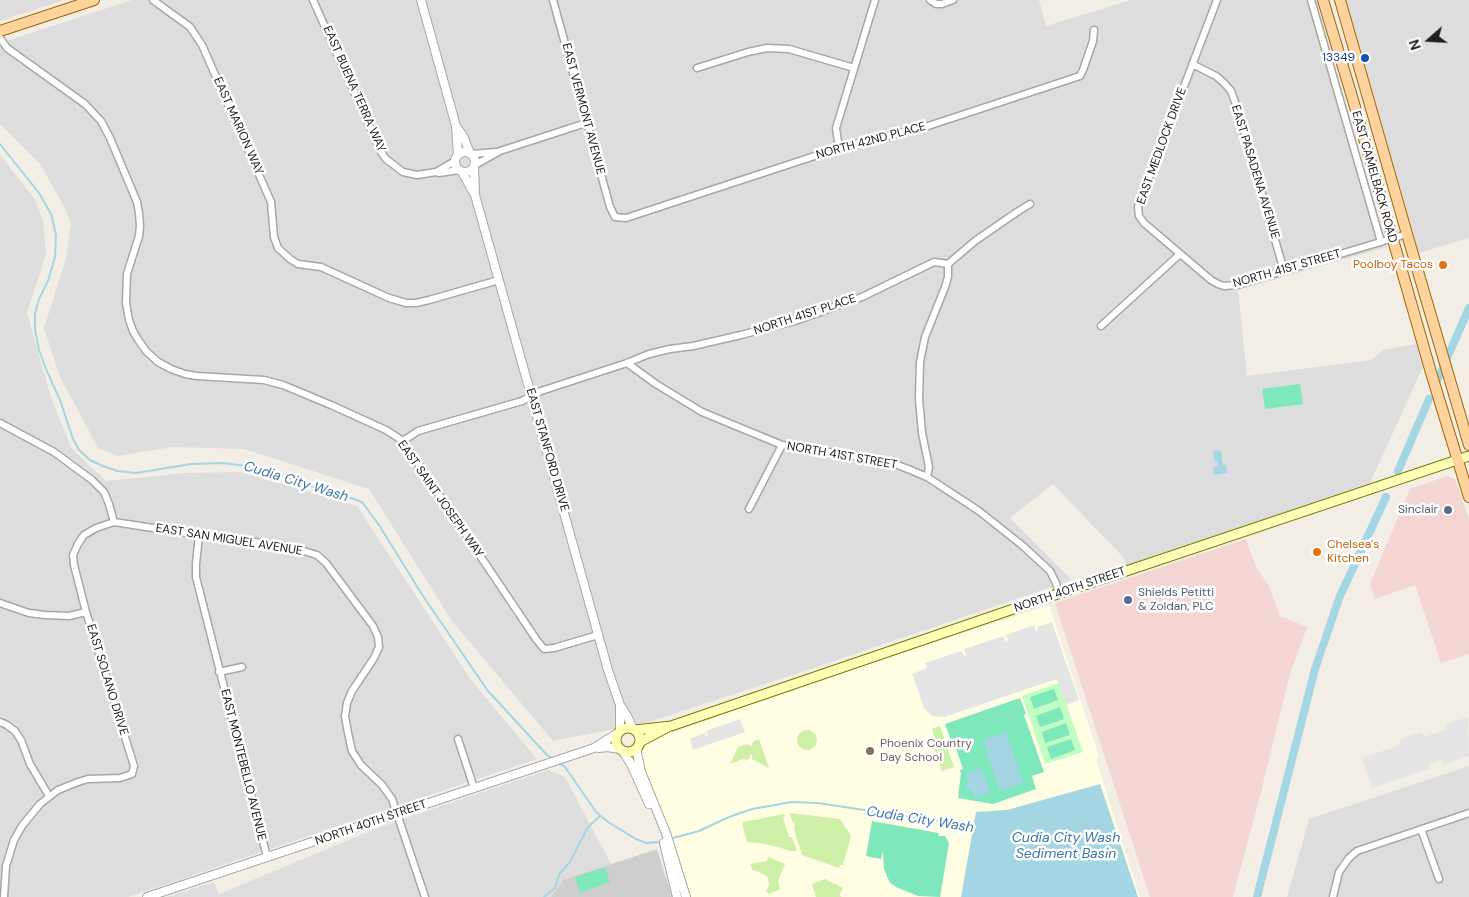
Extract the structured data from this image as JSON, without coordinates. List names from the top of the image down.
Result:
{
  "streets": {
    "main road": ["EAST CAMELBACK ROAD", "NORTH 40TH STREET"],
    "street": [
      "EAST BUENA TERRA WAY",
      "EAST VERMONT AVENUE",
      "EAST MARION WAY",
      "NORTH 42ND PLACE",
      "EAST MEDLOCK DRIVE",
      "EAST PASADENA AVENUE",
      "NORTH 41ST STREET",
      "NORTH 41ST PLACE",
      "EAST STANFORD DRIVE",
      "EAST SAINT JOSEPH WAY",
      "EAST SAN MIGUEL AVENUE",
      "EAST SOLANO DRIVE",
      "EAST MONTEBELLO AVENUE"
    ]
  },
  "crossings": [
    ["EAST VERMONT AVENUE", "NORTH 42ND PLACE"],
    ["EAST MARION WAY", "EAST STANFORD DRIVE"],
    ["EAST MEDLOCK DRIVE", "EAST PASADENA AVENUE"],
    ["EAST MEDLOCK DRIVE", "NORTH 41ST STREET"],
    ["EAST PASADENA AVENUE", "NORTH 41ST STREET"],
    ["EAST CAMELBACK ROAD", "NORTH 41ST STREET"],
    ["EAST CAMELBACK ROAD", "NORTH 40TH STREET"],
    ["NORTH 41ST STREET", "NORTH 41ST PLACE"],
    ["NORTH 41ST STREET", "NORTH 40TH STREET"],
    ["NORTH 41ST PLACE", "EAST STANFORD DRIVE"],
    ["NORTH 41ST PLACE", "EAST SAINT JOSEPH WAY"],
    ["EAST STANFORD DRIVE", "EAST SAINT JOSEPH WAY"],
    ["EAST STANFORD DRIVE", "NORTH 40TH STREET"],
    ["EAST SAN MIGUEL AVENUE", "NORTH 40TH STREET"],
    ["EAST SAN MIGUEL AVENUE", "EAST SOLANO DRIVE"],
    ["EAST SAN MIGUEL AVENUE", "EAST MONTEBELLO AVENUE"],
    ["NORTH 40TH STREET", "EAST MONTEBELLO AVENUE"]
  ],
  "water": ["Cudia City Wash", "Cudia City Wash Sediment Basin"],
  "places": [
    "13349",
    "Poolboy Tacos",
    "Sinclair",
    "Chelsea's Kitchen",
    "Shields Petitti & Zoldan, PLC",
    "Phoenix Country Day School"
  ],
  "north": "left"
}
